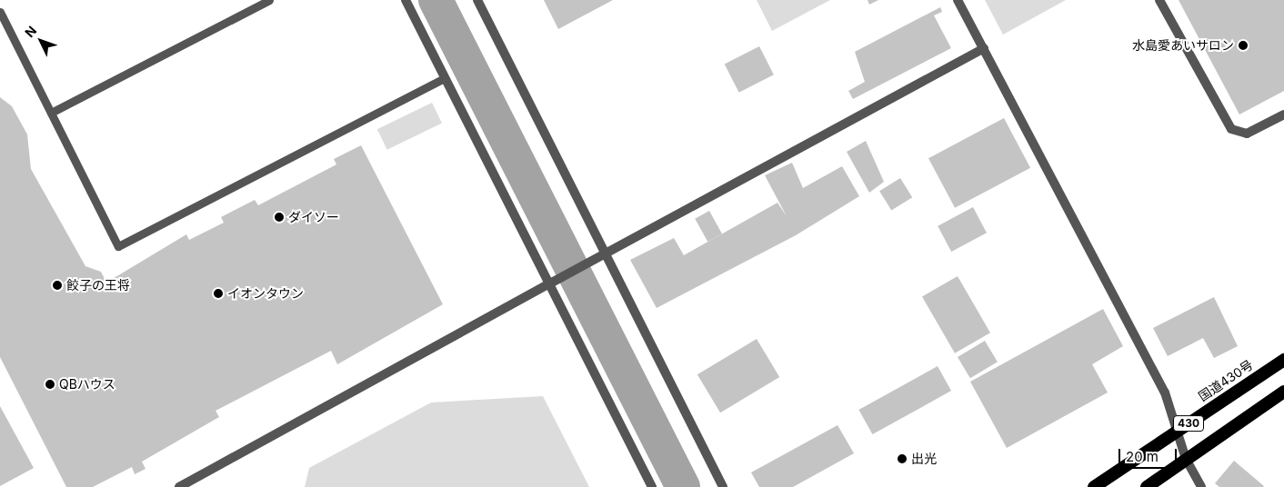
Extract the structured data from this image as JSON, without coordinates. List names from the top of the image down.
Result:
{
  "streets": {
    "highway": ["国道430号", "430"]
  },
  "places": [
    "水島愛あいサロン",
    "ダイソー",
    "餃子の王将",
    "イオンタウン",
    "QBハウス",
    "出光"
  ],
  "scale_bar": "20 m",
  "north": "top left"
}
